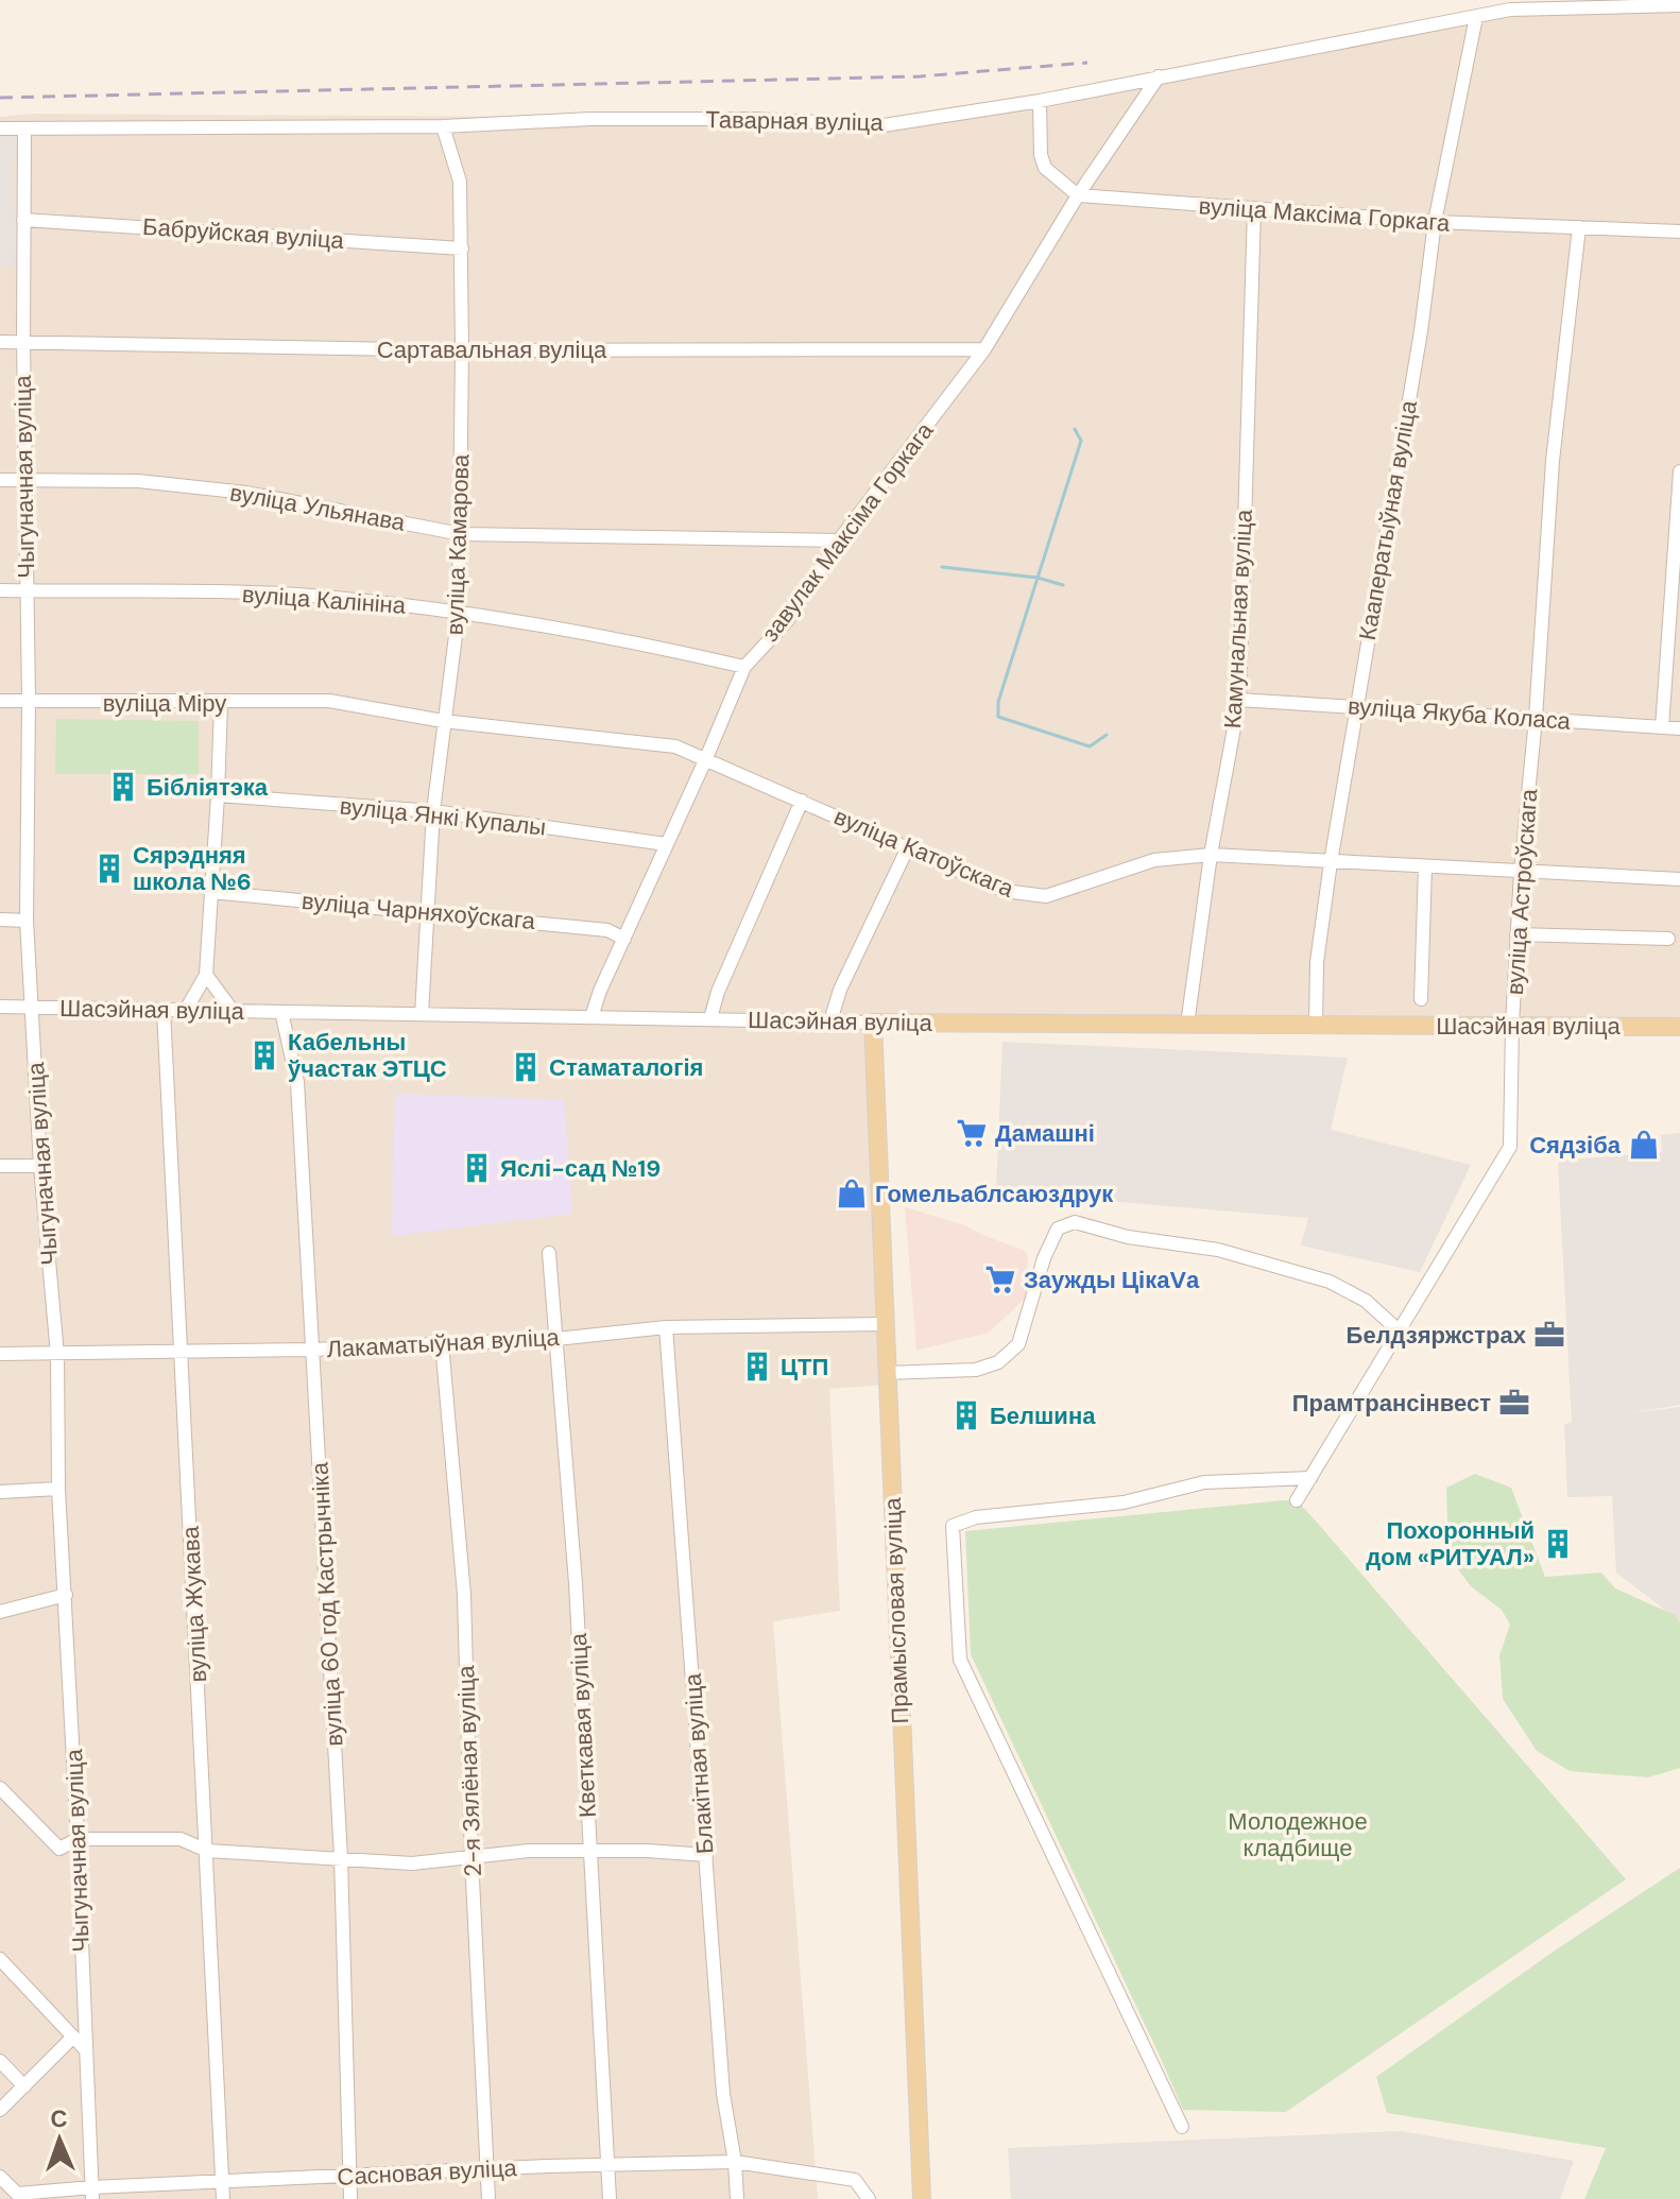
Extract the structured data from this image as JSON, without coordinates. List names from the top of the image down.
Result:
{
  "streets": {
    "main road": ["Шасэйная вуліца", "Прамысловая вуліца"],
    "street": [
      "Таварная вуліца",
      "вуліца Максіма Горкага",
      "Бабруйская вуліца",
      "Сартавальная вуліца",
      "Чыгуначная вуліца",
      "вуліца Ульянава",
      "Кааператыўная вуліца",
      "завулак Максіма Горкага",
      "вуліца Камарова",
      "вуліца Калініна",
      "Камунальная вуліца",
      "вуліца Міру",
      "вуліца Якуба Коласа",
      "вуліца Янкі Купалы",
      "вуліца Катоўскага",
      "вуліца Астроўскага",
      "вуліца Чарняхоўскага",
      "Лакаматыўная вуліца",
      "вуліца Жукава",
      "вуліца 60 год Кастрычніка",
      "Кветкавая вуліца",
      "Блакітная вуліца",
      "2-я Зялёная вуліца",
      "Сасновая вуліца"
    ]
  },
  "crossings": [
    ["Таварная вуліца", "Чыгуначная вуліца"],
    ["Таварная вуліца", "Кааператыўная вуліца"],
    ["Таварная вуліца", "завулак Максіма Горкага"],
    ["Таварная вуліца", "вуліца Камарова"],
    ["вуліца Максіма Горкага", "Кааператыўная вуліца"],
    ["вуліца Максіма Горкага", "завулак Максіма Горкага"],
    ["вуліца Максіма Горкага", "Камунальная вуліца"],
    ["вуліца Максіма Горкага", "вуліца Астроўскага"],
    ["Бабруйская вуліца", "Чыгуначная вуліца"],
    ["Бабруйская вуліца", "вуліца Камарова"],
    ["Сартавальная вуліца", "Чыгуначная вуліца"],
    ["Сартавальная вуліца", "завулак Максіма Горкага"],
    ["Сартавальная вуліца", "вуліца Камарова"],
    ["Чыгуначная вуліца", "вуліца Ульянава"],
    ["Чыгуначная вуліца", "вуліца Калініна"],
    ["Чыгуначная вуліца", "вуліца Міру"],
    ["Чыгуначная вуліца", "Шасэйная вуліца"],
    ["Чыгуначная вуліца", "Лакаматыўная вуліца"],
    ["Чыгуначная вуліца", "Сасновая вуліца"],
    ["вуліца Ульянава", "завулак Максіма Горкага"],
    ["вуліца Ульянава", "вуліца Камарова"],
    ["Кааператыўная вуліца", "вуліца Якуба Коласа"],
    ["Кааператыўная вуліца", "вуліца Катоўскага"],
    ["Кааператыўная вуліца", "Шасэйная вуліца"],
    ["завулак Максіма Горкага", "вуліца Калініна"],
    ["завулак Максіма Горкага", "вуліца Янкі Купалы"],
    ["завулак Максіма Горкага", "вуліца Катоўскага"],
    ["завулак Максіма Горкага", "вуліца Чарняхоўскага"],
    ["завулак Максіма Горкага", "Шасэйная вуліца"],
    ["вуліца Камарова", "вуліца Калініна"],
    ["вуліца Камарова", "вуліца Янкі Купалы"],
    ["вуліца Камарова", "вуліца Катоўскага"],
    ["вуліца Камарова", "вуліца Чарняхоўскага"],
    ["вуліца Камарова", "Шасэйная вуліца"],
    ["Камунальная вуліца", "вуліца Якуба Коласа"],
    ["Камунальная вуліца", "вуліца Катоўскага"],
    ["Камунальная вуліца", "Шасэйная вуліца"],
    ["вуліца Міру", "вуліца Катоўскага"],
    ["вуліца Якуба Коласа", "вуліца Астроўскага"],
    ["вуліца Катоўскага", "вуліца Астроўскага"],
    ["вуліца Астроўскага", "Шасэйная вуліца"],
    ["Шасэйная вуліца", "вуліца Жукава"],
    ["Шасэйная вуліца", "вуліца 60 год Кастрычніка"],
    ["Шасэйная вуліца", "Прамысловая вуліца"],
    ["Лакаматыўная вуліца", "вуліца Жукава"],
    ["Лакаматыўная вуліца", "вуліца 60 год Кастрычніка"],
    ["Лакаматыўная вуліца", "Прамысловая вуліца"],
    ["Лакаматыўная вуліца", "Кветкавая вуліца"],
    ["Лакаматыўная вуліца", "Блакітная вуліца"],
    ["Лакаматыўная вуліца", "2-я Зялёная вуліца"],
    ["вуліца Жукава", "Сасновая вуліца"],
    ["вуліца 60 год Кастрычніка", "Сасновая вуліца"],
    ["Кветкавая вуліца", "Сасновая вуліца"],
    ["Блакітная вуліца", "Сасновая вуліца"],
    ["2-я Зялёная вуліца", "Сасновая вуліца"]
  ],
  "parks": ["Молодежное кладбище"],
  "places": {
    "building": [
      "Бібліятэка",
      "Сярэдняя школа №6",
      "Кабельны ўчастак ЭТЦС",
      "Стаматалогія",
      "Яслі-сад №19",
      "ЦТП",
      "Белшина",
      "Похоронный дом «РИТУАЛ»"
    ],
    "supermarket": ["Дамашні", "Заужды ЦікаVа"],
    "shop": ["Сядзіба", "Гомельаблсаюздрук"],
    "office": ["Белдзяржстрах", "Прамтрансінвест"]
  },
  "north": "top"
}
